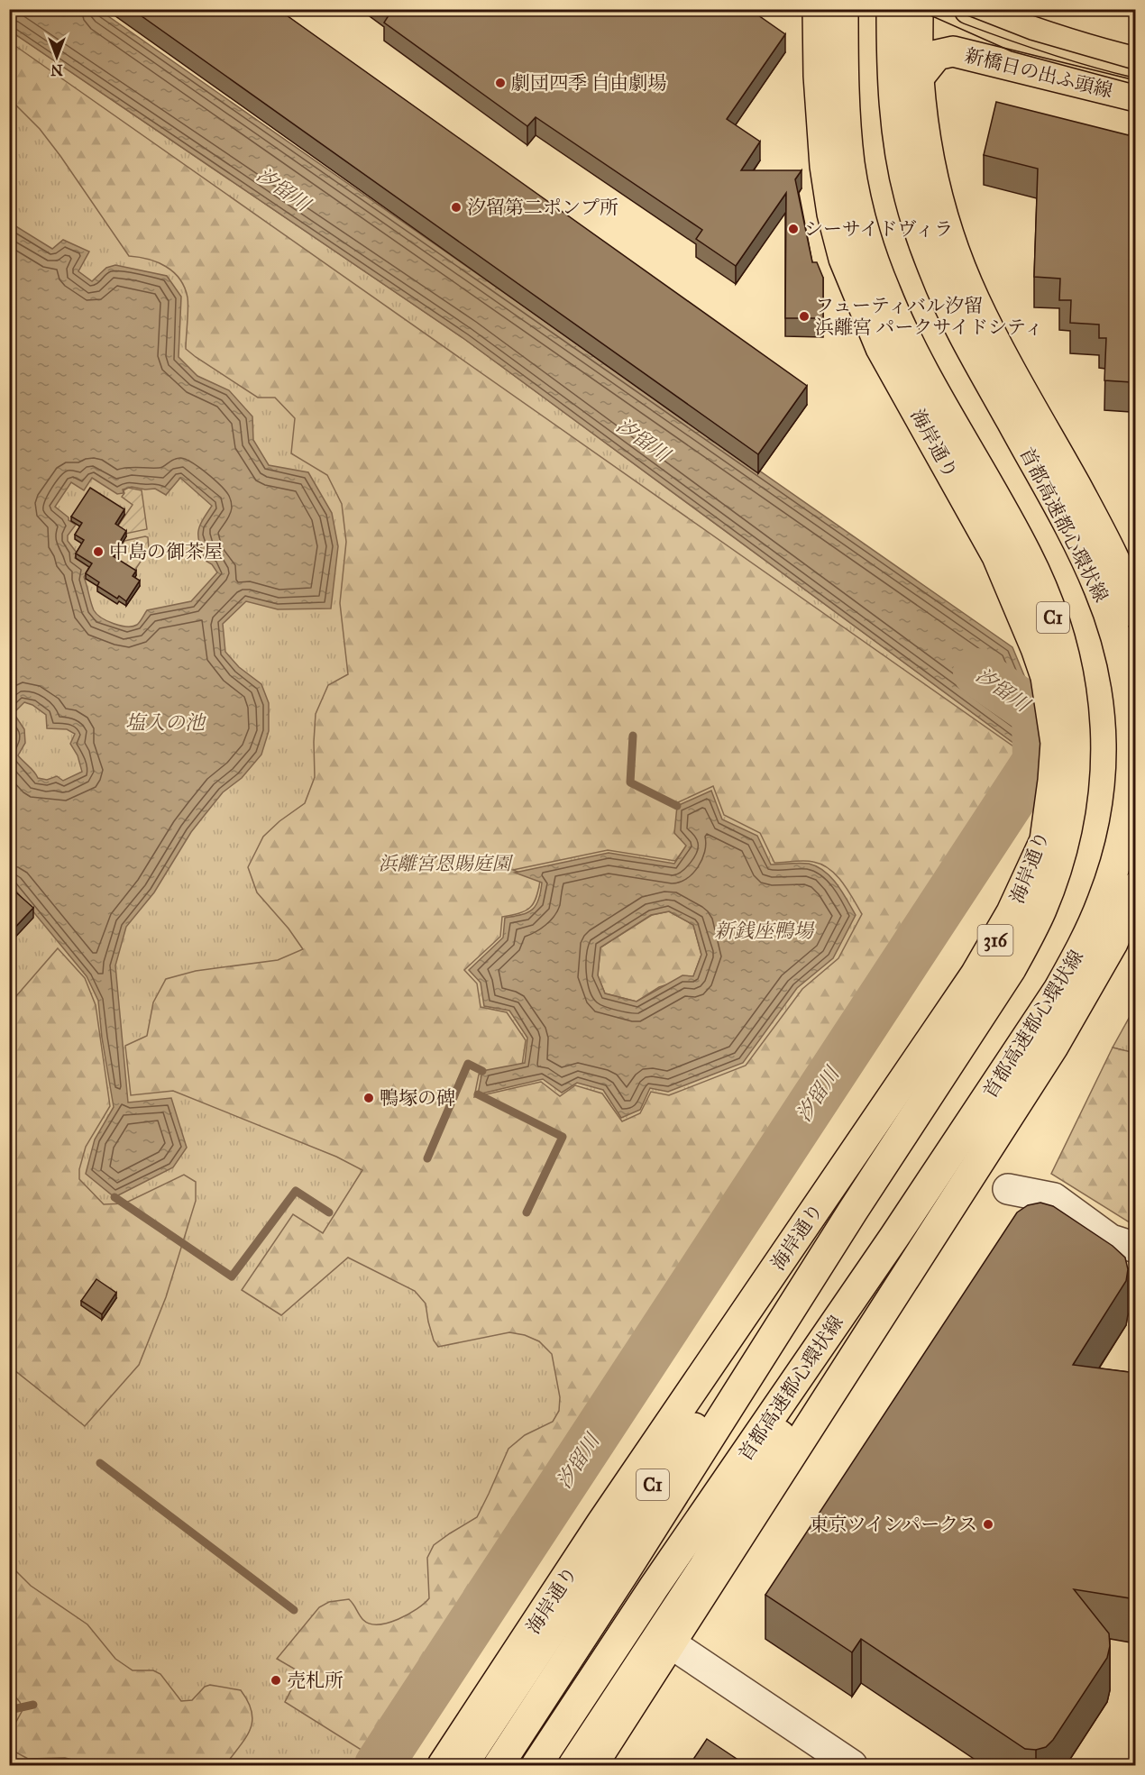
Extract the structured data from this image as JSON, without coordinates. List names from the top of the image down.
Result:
{
  "streets": {
    "main road": [
      "新橋日の出ふ頭線",
      "海岸通り",
      "首都高速都心環状線",
      "C1",
      "316"
    ]
  },
  "water": ["汐留川", "塩入の池", "新銭座鴨場"],
  "parks": ["浜離宮恩賜庭園"],
  "places": [
    "劇団四季 自由劇場",
    "汐留第二ポンプ所",
    "シーサイドヴィラ",
    "フューティバル汐留 浜離宮 パークサイドシティ",
    "中島の御茶屋",
    "鴨塚の碑",
    "東京ツインパークス",
    "売札所"
  ],
  "north": "bottom"
}
